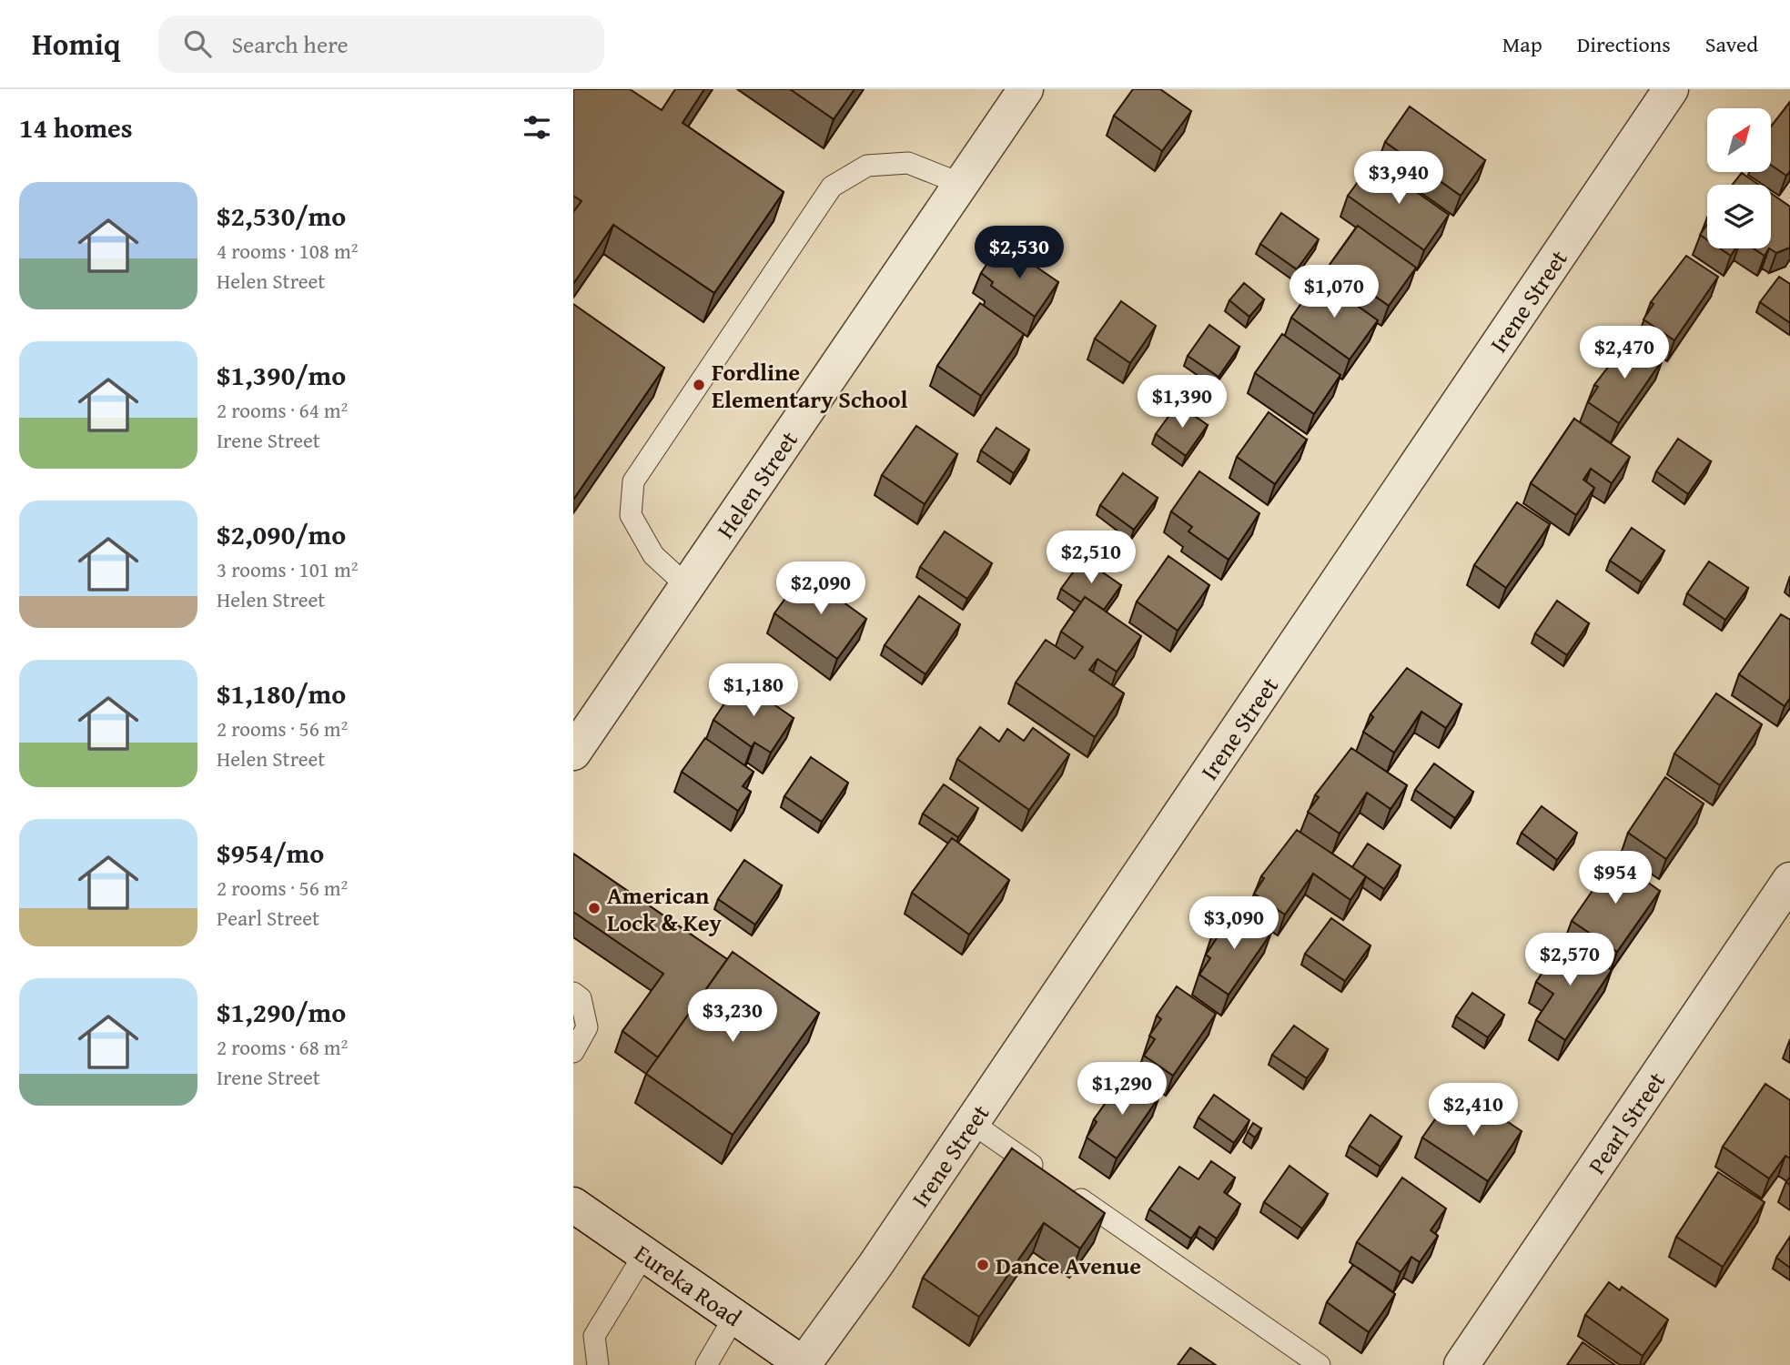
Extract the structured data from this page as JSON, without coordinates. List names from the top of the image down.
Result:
{
  "streets": {
    "street": [
      "Irene Street",
      "Helen Street",
      "Pearl Street",
      "Eureka Road"
    ]
  },
  "crossings": [
    ["Irene Street", "Eureka Road"]
  ],
  "places": ["Fordline Elementary School", "American Lock & Key", "Dance Avenue"],
  "north": "top right",
  "page": {
    "header": "Homiq",
    "search": "Search here",
    "nav": ["Map", "Directions", "Saved"],
    "heading": "14 homes",
    "price": [
      "$3,940",
      "$2,530",
      "$1,070",
      "$2,470",
      "$1,390",
      "$2,510",
      "$2,090",
      "$1,180",
      "$954",
      "$3,090",
      "$2,570",
      "$3,230",
      "$1,290",
      "$2,410"
    ],
    "list": [
      {
        "name": "$2,530/mo",
        "note": "4 rooms · 108 m² · Helen Street"
      },
      {
        "name": "$1,390/mo",
        "note": "2 rooms · 64 m² · Irene Street"
      },
      {
        "name": "$2,090/mo",
        "note": "3 rooms · 101 m² · Helen Street"
      },
      {
        "name": "$1,180/mo",
        "note": "2 rooms · 56 m² · Helen Street"
      },
      {
        "name": "$954/mo",
        "note": "2 rooms · 56 m² · Pearl Street"
      },
      {
        "name": "$1,290/mo",
        "note": "2 rooms · 68 m² · Irene Street"
      }
    ]
  }
}
